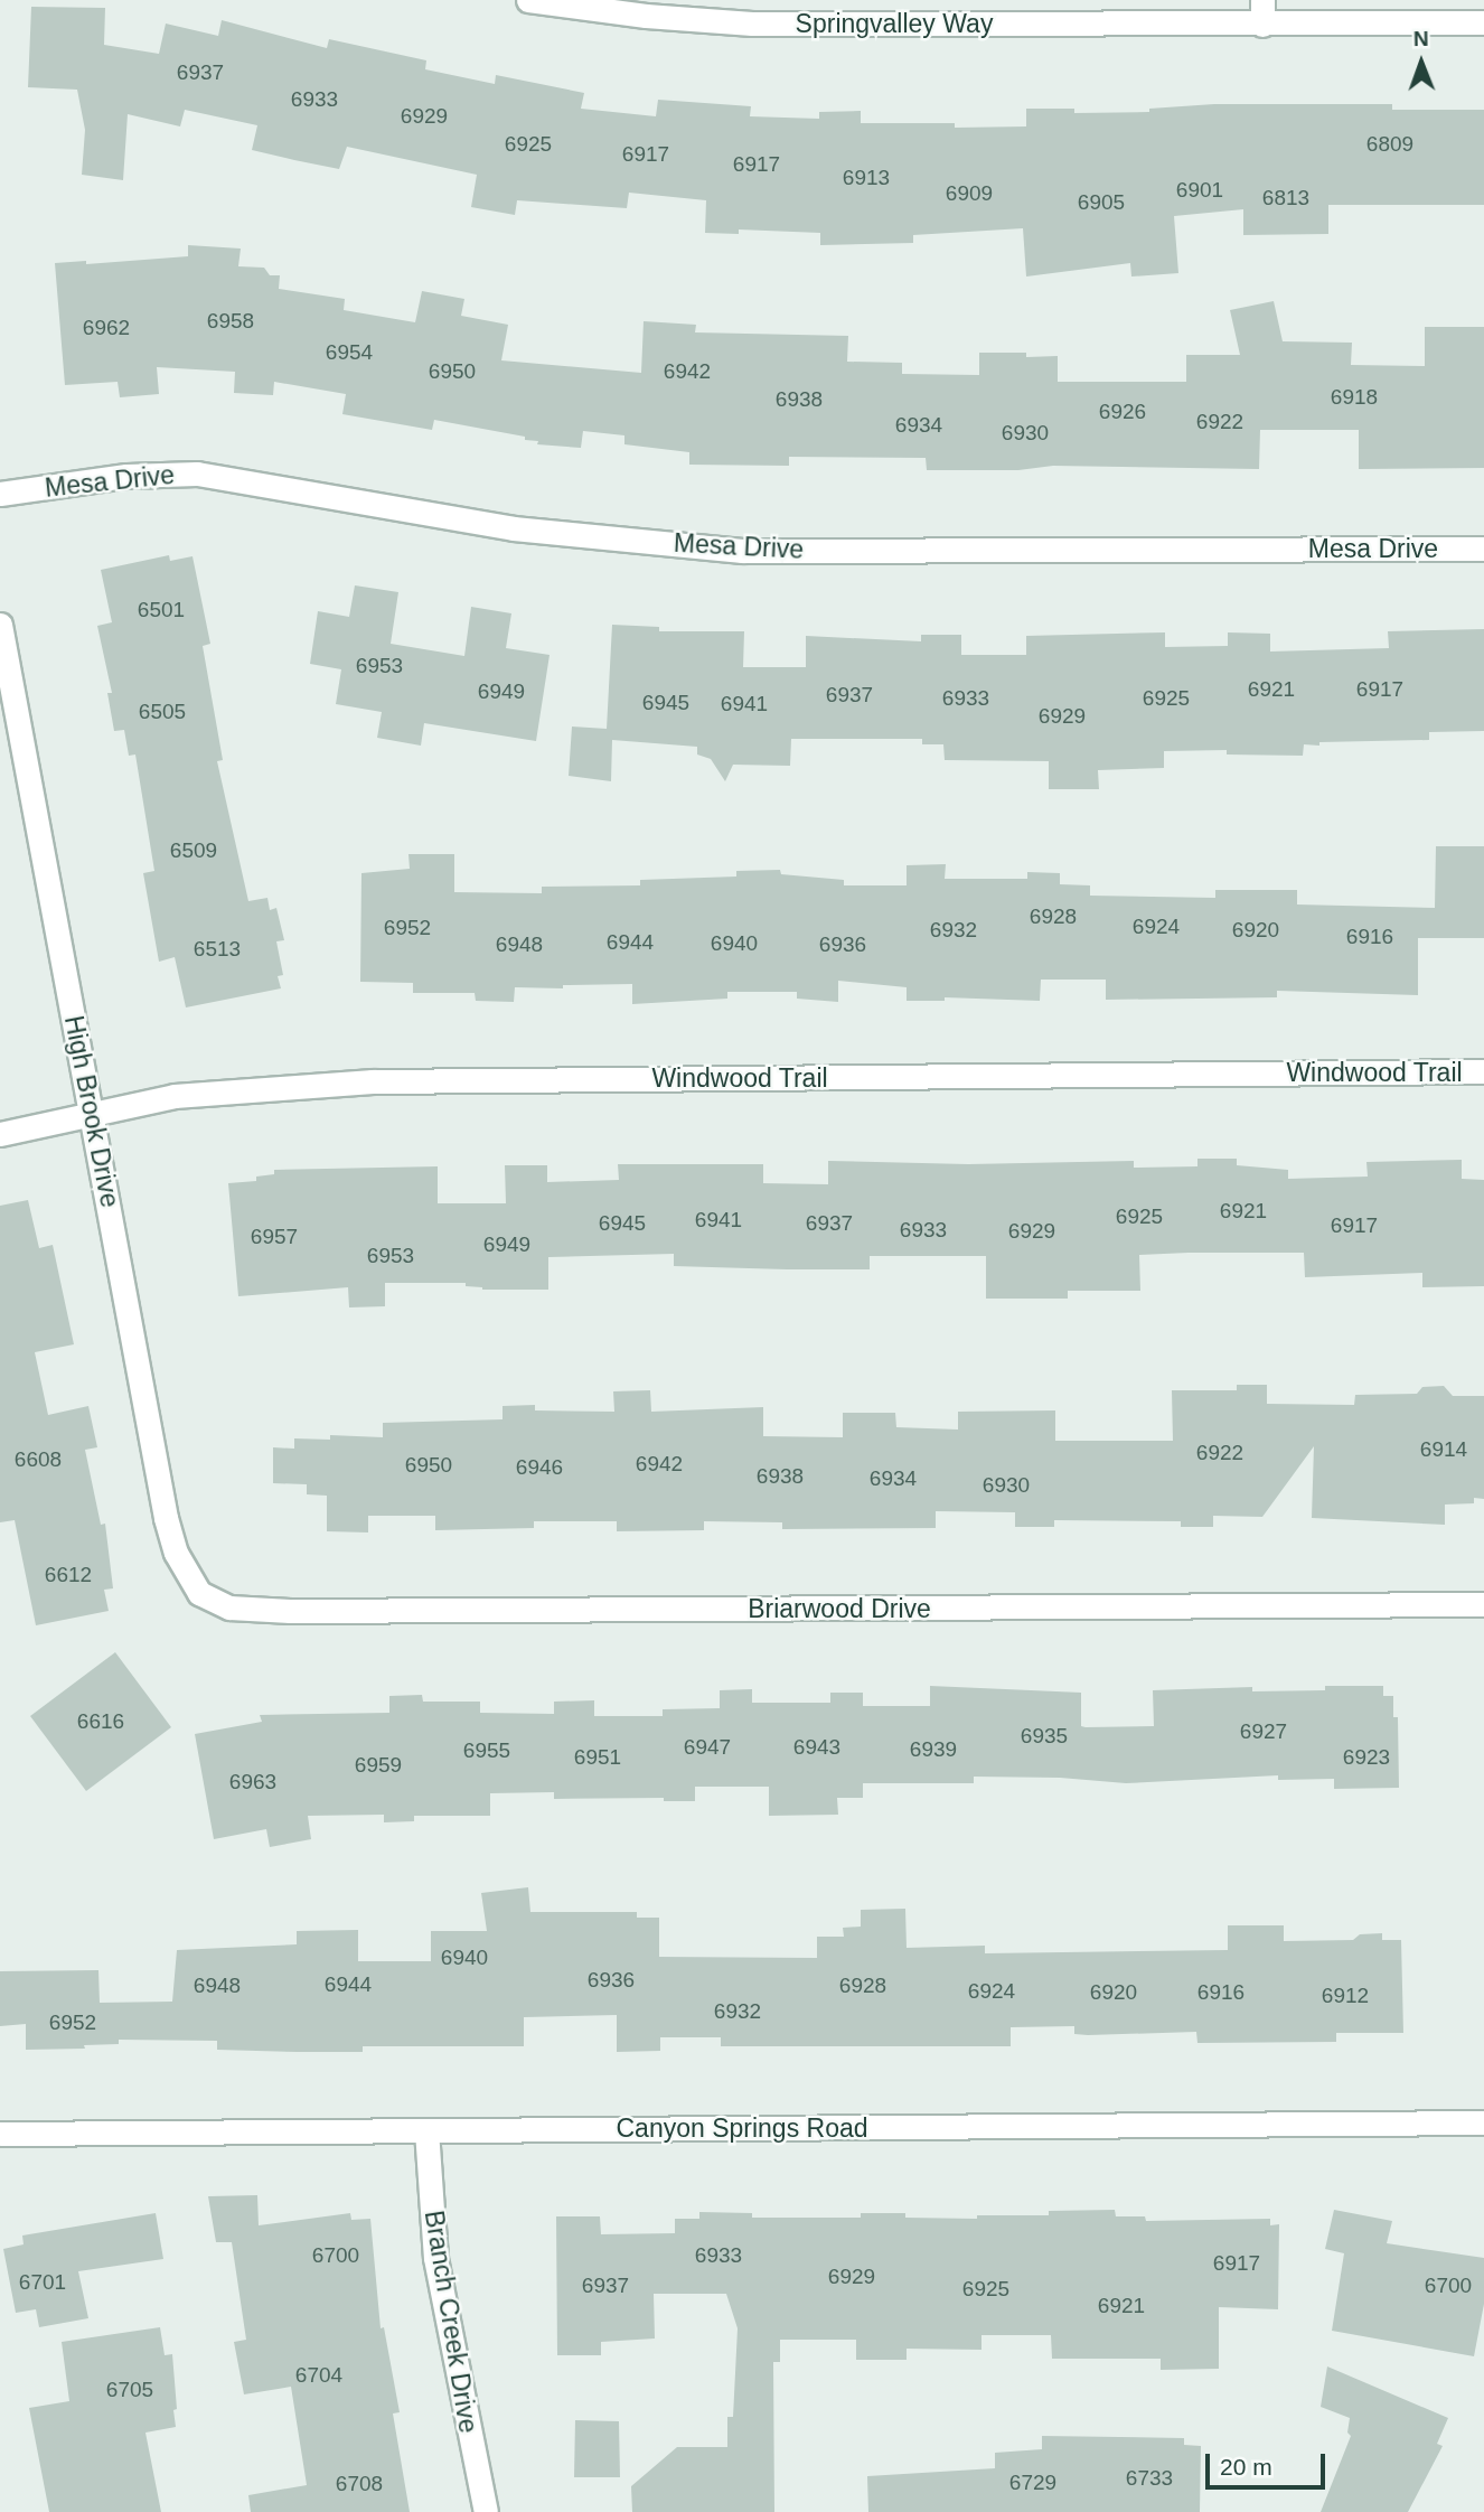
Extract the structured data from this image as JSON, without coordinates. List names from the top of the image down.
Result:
{
  "streets": {
    "street": [
      "Springvalley Way",
      "Mesa Drive",
      "Windwood Trail",
      "High Brook Drive",
      "Briarwood Drive",
      "Canyon Springs Road",
      "Branch Creek Drive"
    ]
  },
  "crossings": [
    ["Windwood Trail", "High Brook Drive"],
    ["High Brook Drive", "Briarwood Drive"],
    ["Canyon Springs Road", "Branch Creek Drive"]
  ],
  "house_numbers": [
    "6937",
    "6933",
    "6929",
    "6925",
    "6809",
    "6917",
    "6917",
    "6913",
    "6901",
    "6909",
    "6813",
    "6905",
    "6958",
    "6962",
    "6954",
    "6950",
    "6942",
    "6918",
    "6938",
    "6926",
    "6922",
    "6934",
    "6930",
    "6501",
    "6953",
    "6921",
    "6917",
    "6949",
    "6937",
    "6933",
    "6925",
    "6945",
    "6941",
    "6505",
    "6929",
    "6509",
    "6928",
    "6924",
    "6952",
    "6932",
    "6920",
    "6916",
    "6944",
    "6940",
    "6948",
    "6936",
    "6513",
    "6921",
    "6925",
    "6941",
    "6945",
    "6937",
    "6917",
    "6933",
    "6929",
    "6957",
    "6949",
    "6953",
    "6914",
    "6922",
    "6608",
    "6942",
    "6950",
    "6946",
    "6938",
    "6934",
    "6930",
    "6612",
    "6616",
    "6927",
    "6935",
    "6947",
    "6943",
    "6939",
    "6955",
    "6951",
    "6923",
    "6959",
    "6963",
    "6940",
    "6936",
    "6944",
    "6948",
    "6928",
    "6924",
    "6920",
    "6916",
    "6912",
    "6932",
    "6952",
    "6700",
    "6933",
    "6917",
    "6929",
    "6701",
    "6937",
    "6700",
    "6925",
    "6921",
    "6704",
    "6705",
    "6733",
    "6729",
    "6708"
  ],
  "scale_bar": "20 m",
  "north": "top"
}
